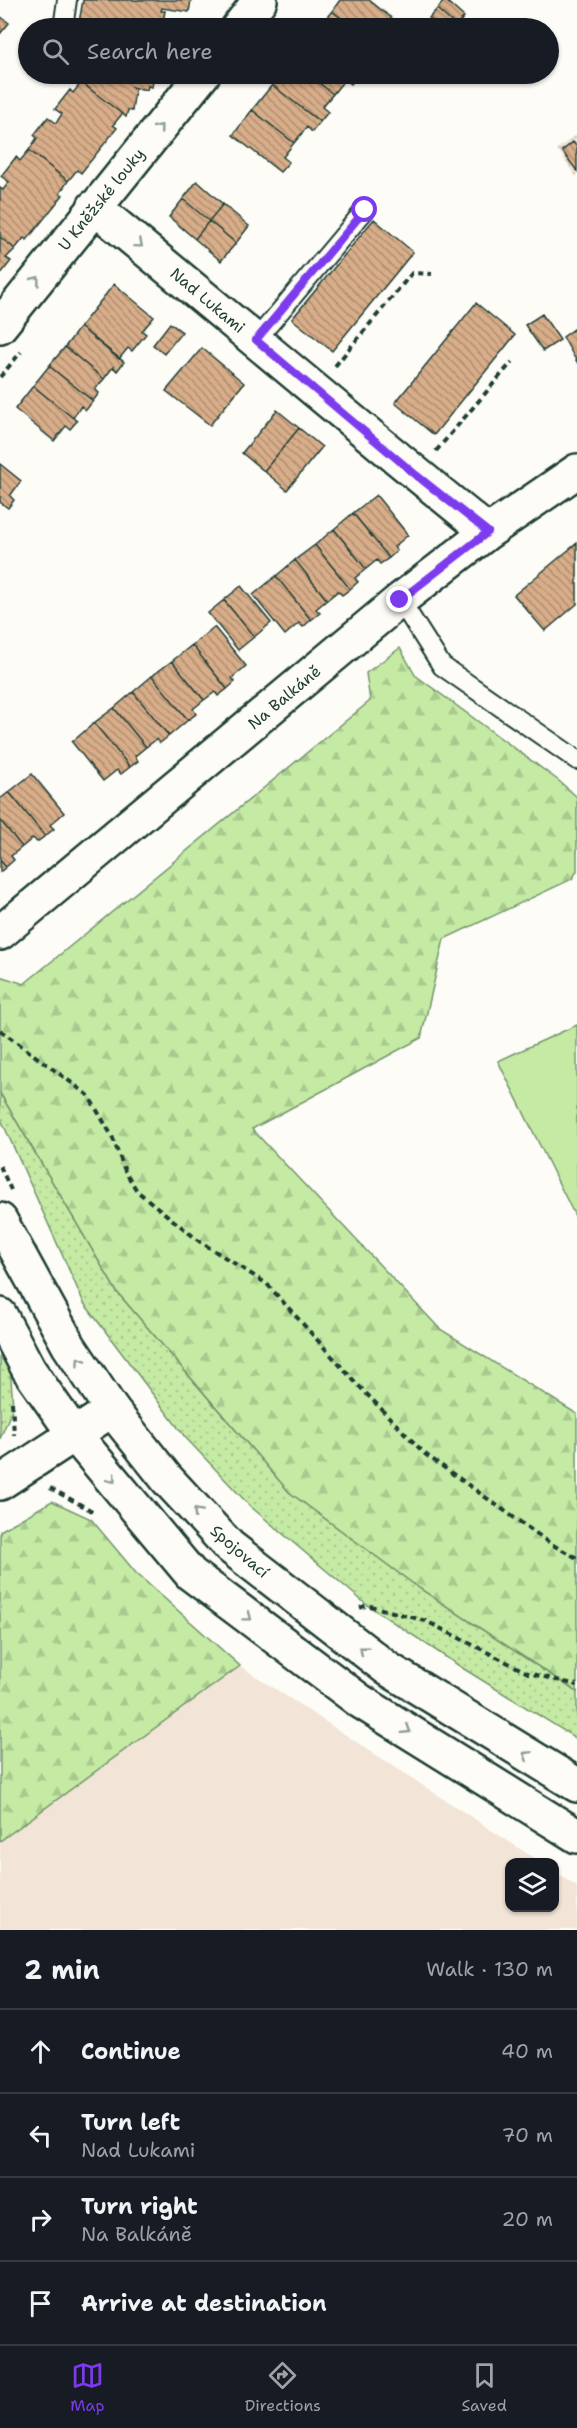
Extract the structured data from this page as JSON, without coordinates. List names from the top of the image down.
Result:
{
  "streets": {
    "street": [
      "U Kněžské louky",
      "Nad Lukami",
      "Na Balkáně",
      "Spojovací"
    ]
  },
  "crossings": [
    ["U Kněžské louky", "Nad Lukami"],
    ["Nad Lukami", "Na Balkáně"]
  ],
  "one_way": ["U Kněžské louky", "Nad Lukami"],
  "page": {
    "search": "Search here",
    "heading": ["2 min", "Walk · 130 m"],
    "list": [
      ["Continue", "40 m"],
      ["Turn left", "Nad Lukami", "70 m"],
      ["Turn right", "Na Balkáně", "20 m"],
      "Arrive at destination"
    ],
    "nav": ["Map", "Directions", "Saved"]
  }
}
